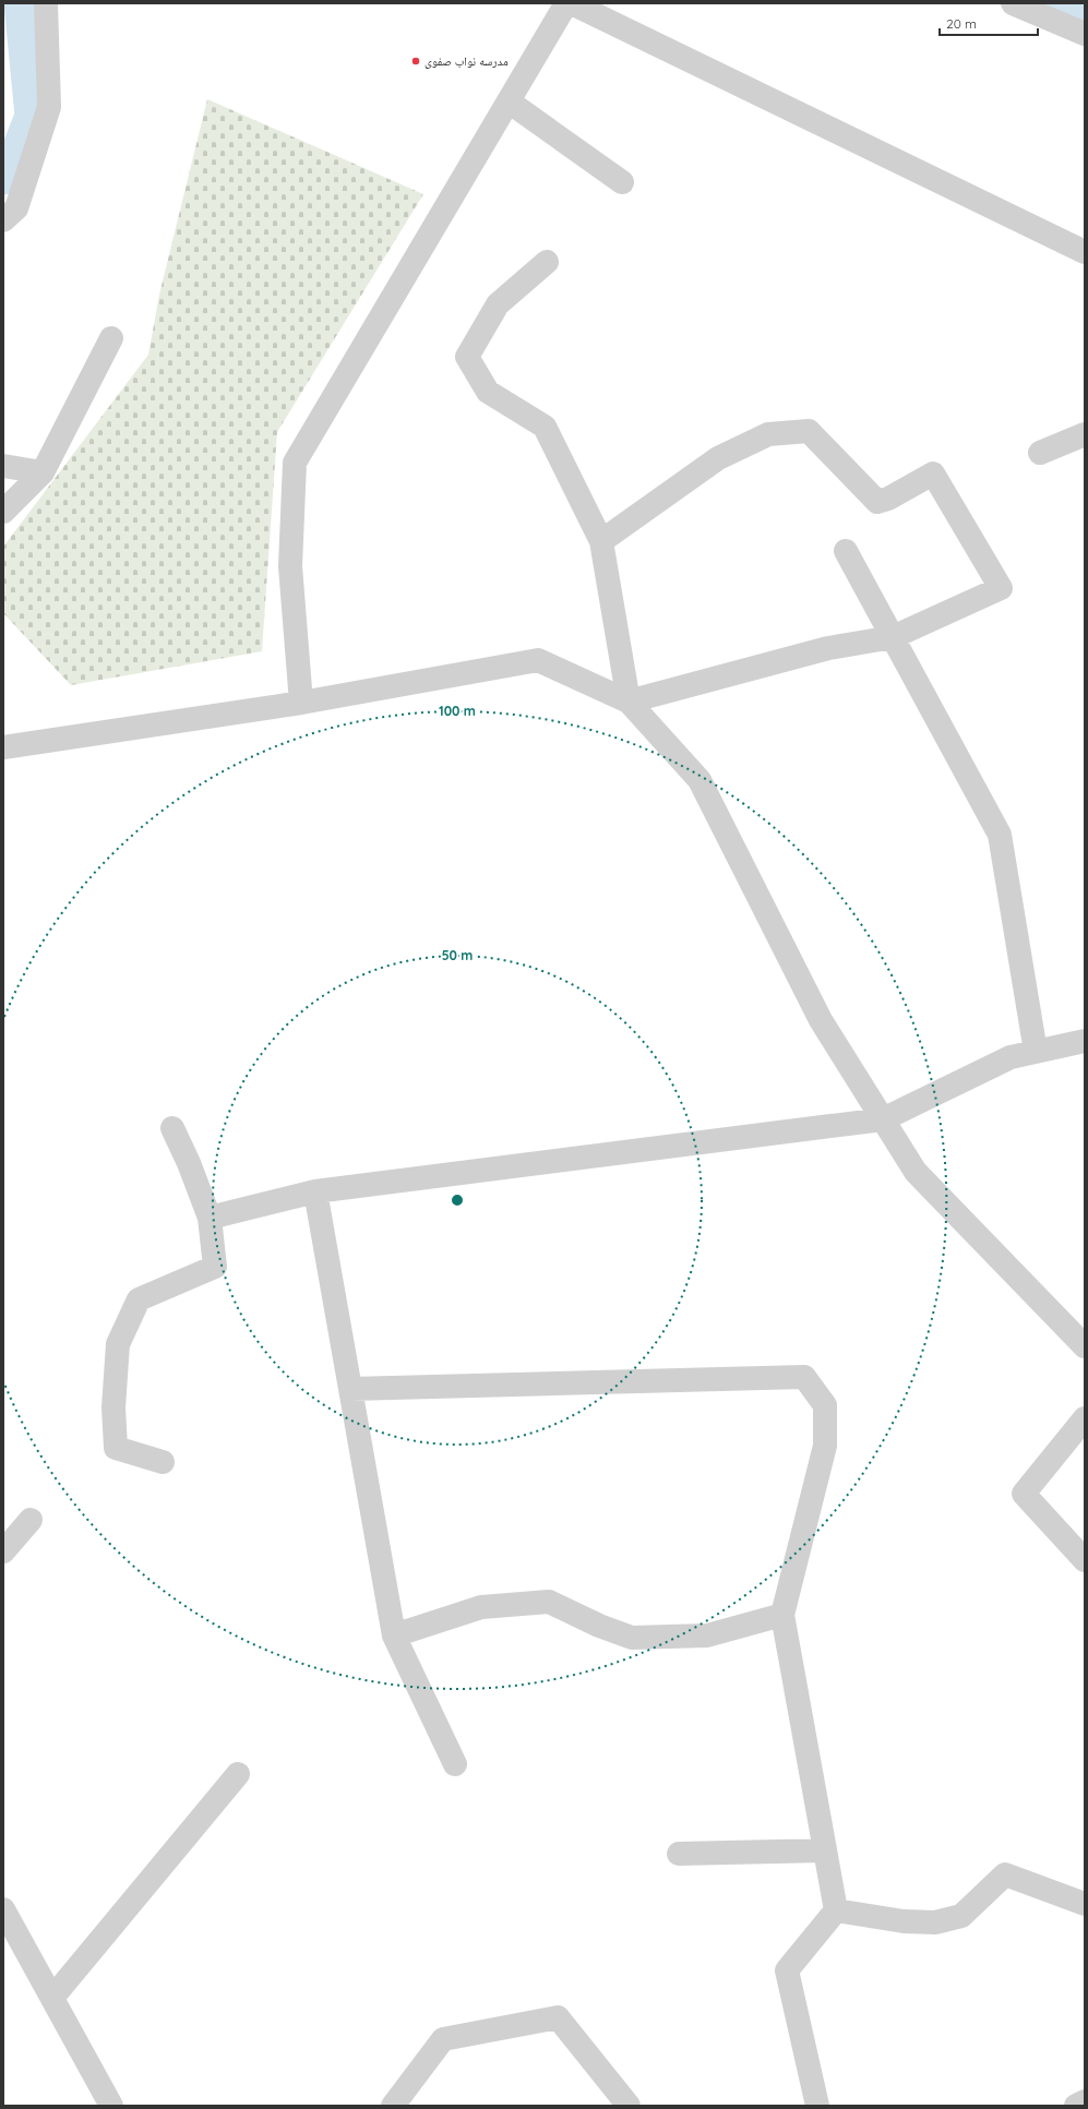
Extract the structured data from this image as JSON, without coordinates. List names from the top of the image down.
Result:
{
  "places": ["مدرسه نواب صفوی"],
  "scale_bar": "20 m",
  "rings": ["100 m", "50 m"]
}
